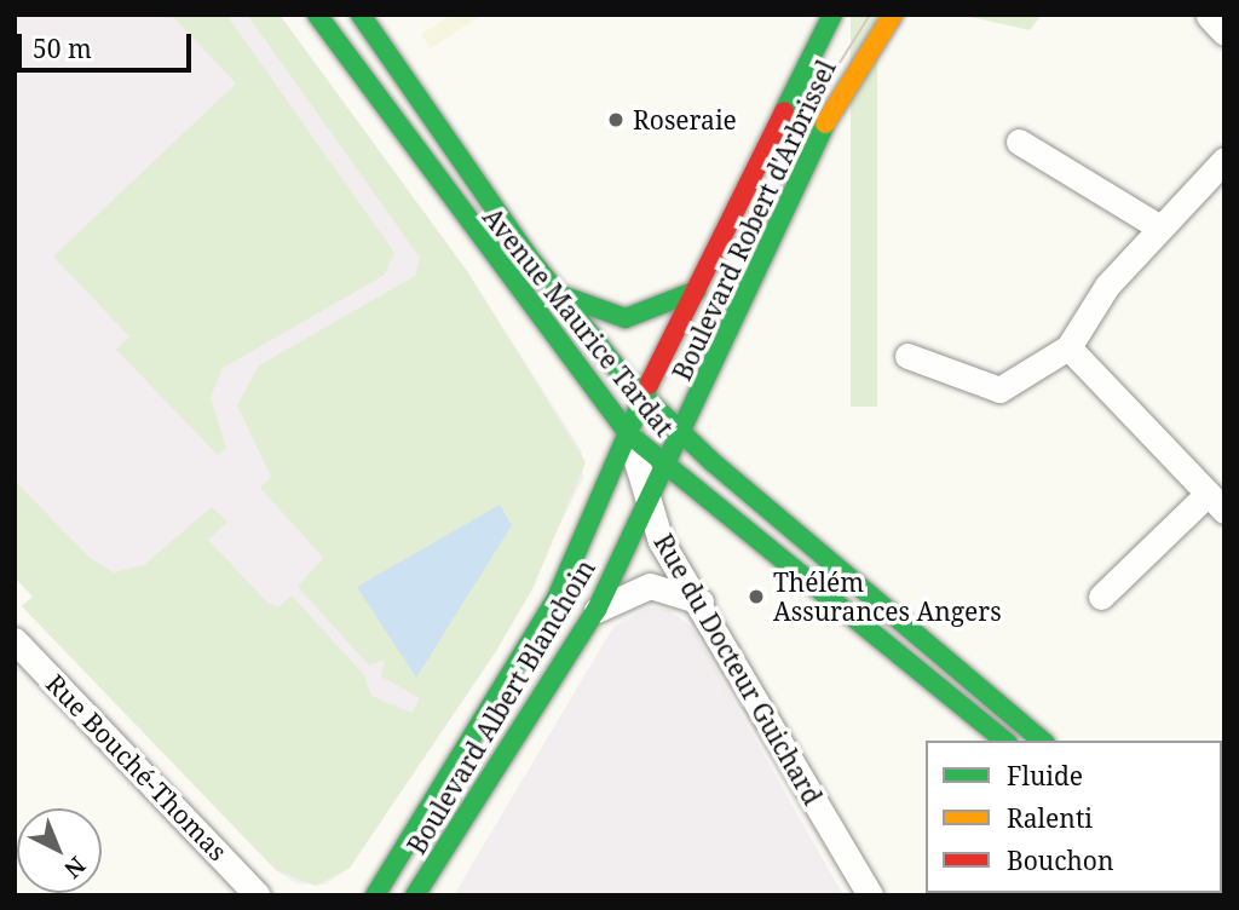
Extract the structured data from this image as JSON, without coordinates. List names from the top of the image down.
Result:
{
  "streets": {
    "street": [
      "Boulevard Robert d'Arbrissel",
      "Avenue Maurice Tardat",
      "Rue du Docteur Guichard",
      "Boulevard Albert Blanchoin",
      "Rue Bouché-Thomas"
    ]
  },
  "crossings": [
    ["Boulevard Robert d'Arbrissel", "Avenue Maurice Tardat"],
    ["Boulevard Robert d'Arbrissel", "Rue du Docteur Guichard"],
    ["Boulevard Robert d'Arbrissel", "Boulevard Albert Blanchoin"],
    ["Avenue Maurice Tardat", "Rue du Docteur Guichard"],
    ["Avenue Maurice Tardat", "Boulevard Albert Blanchoin"],
    ["Rue du Docteur Guichard", "Boulevard Albert Blanchoin"]
  ],
  "places": ["Roseraie", "Thélém Assurances Angers"],
  "legend": ["Fluide", "Ralenti", "Bouchon"],
  "scale_bar": "50 m",
  "north": "bottom right"
}
